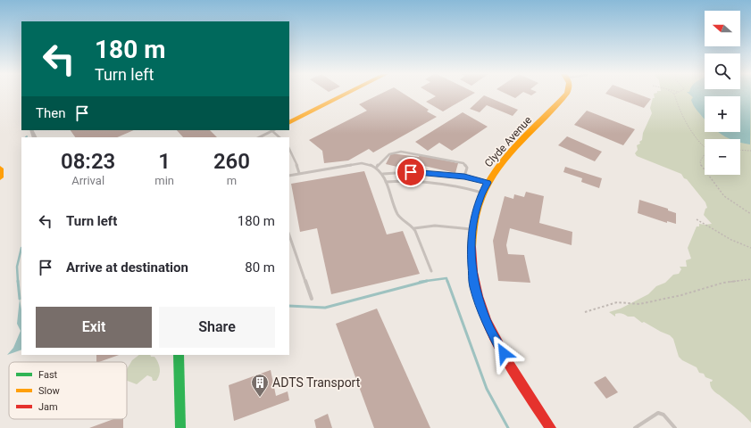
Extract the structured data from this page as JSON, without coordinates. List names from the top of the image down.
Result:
{
  "streets": {
    "street": ["Clyde Avenue"]
  },
  "places": {
    "building": ["ADTS Transport"]
  },
  "legend": ["Fast", "Slow", "Jam"],
  "north": "left",
  "page": {
    "map_buttons": ["+", "−"],
    "turn": ["180 m", "Turn left"],
    "then": "Then",
    "eta": [
      "08:23",
      "Arrival",
      "1",
      "min",
      "260",
      "m"
    ],
    "list": [
      {
        "name": "Turn left",
        "value": "180 m"
      },
      {
        "name": "Arrive at destination",
        "value": "80 m"
      }
    ],
    "buttons": ["Exit", "Share"]
  }
}
